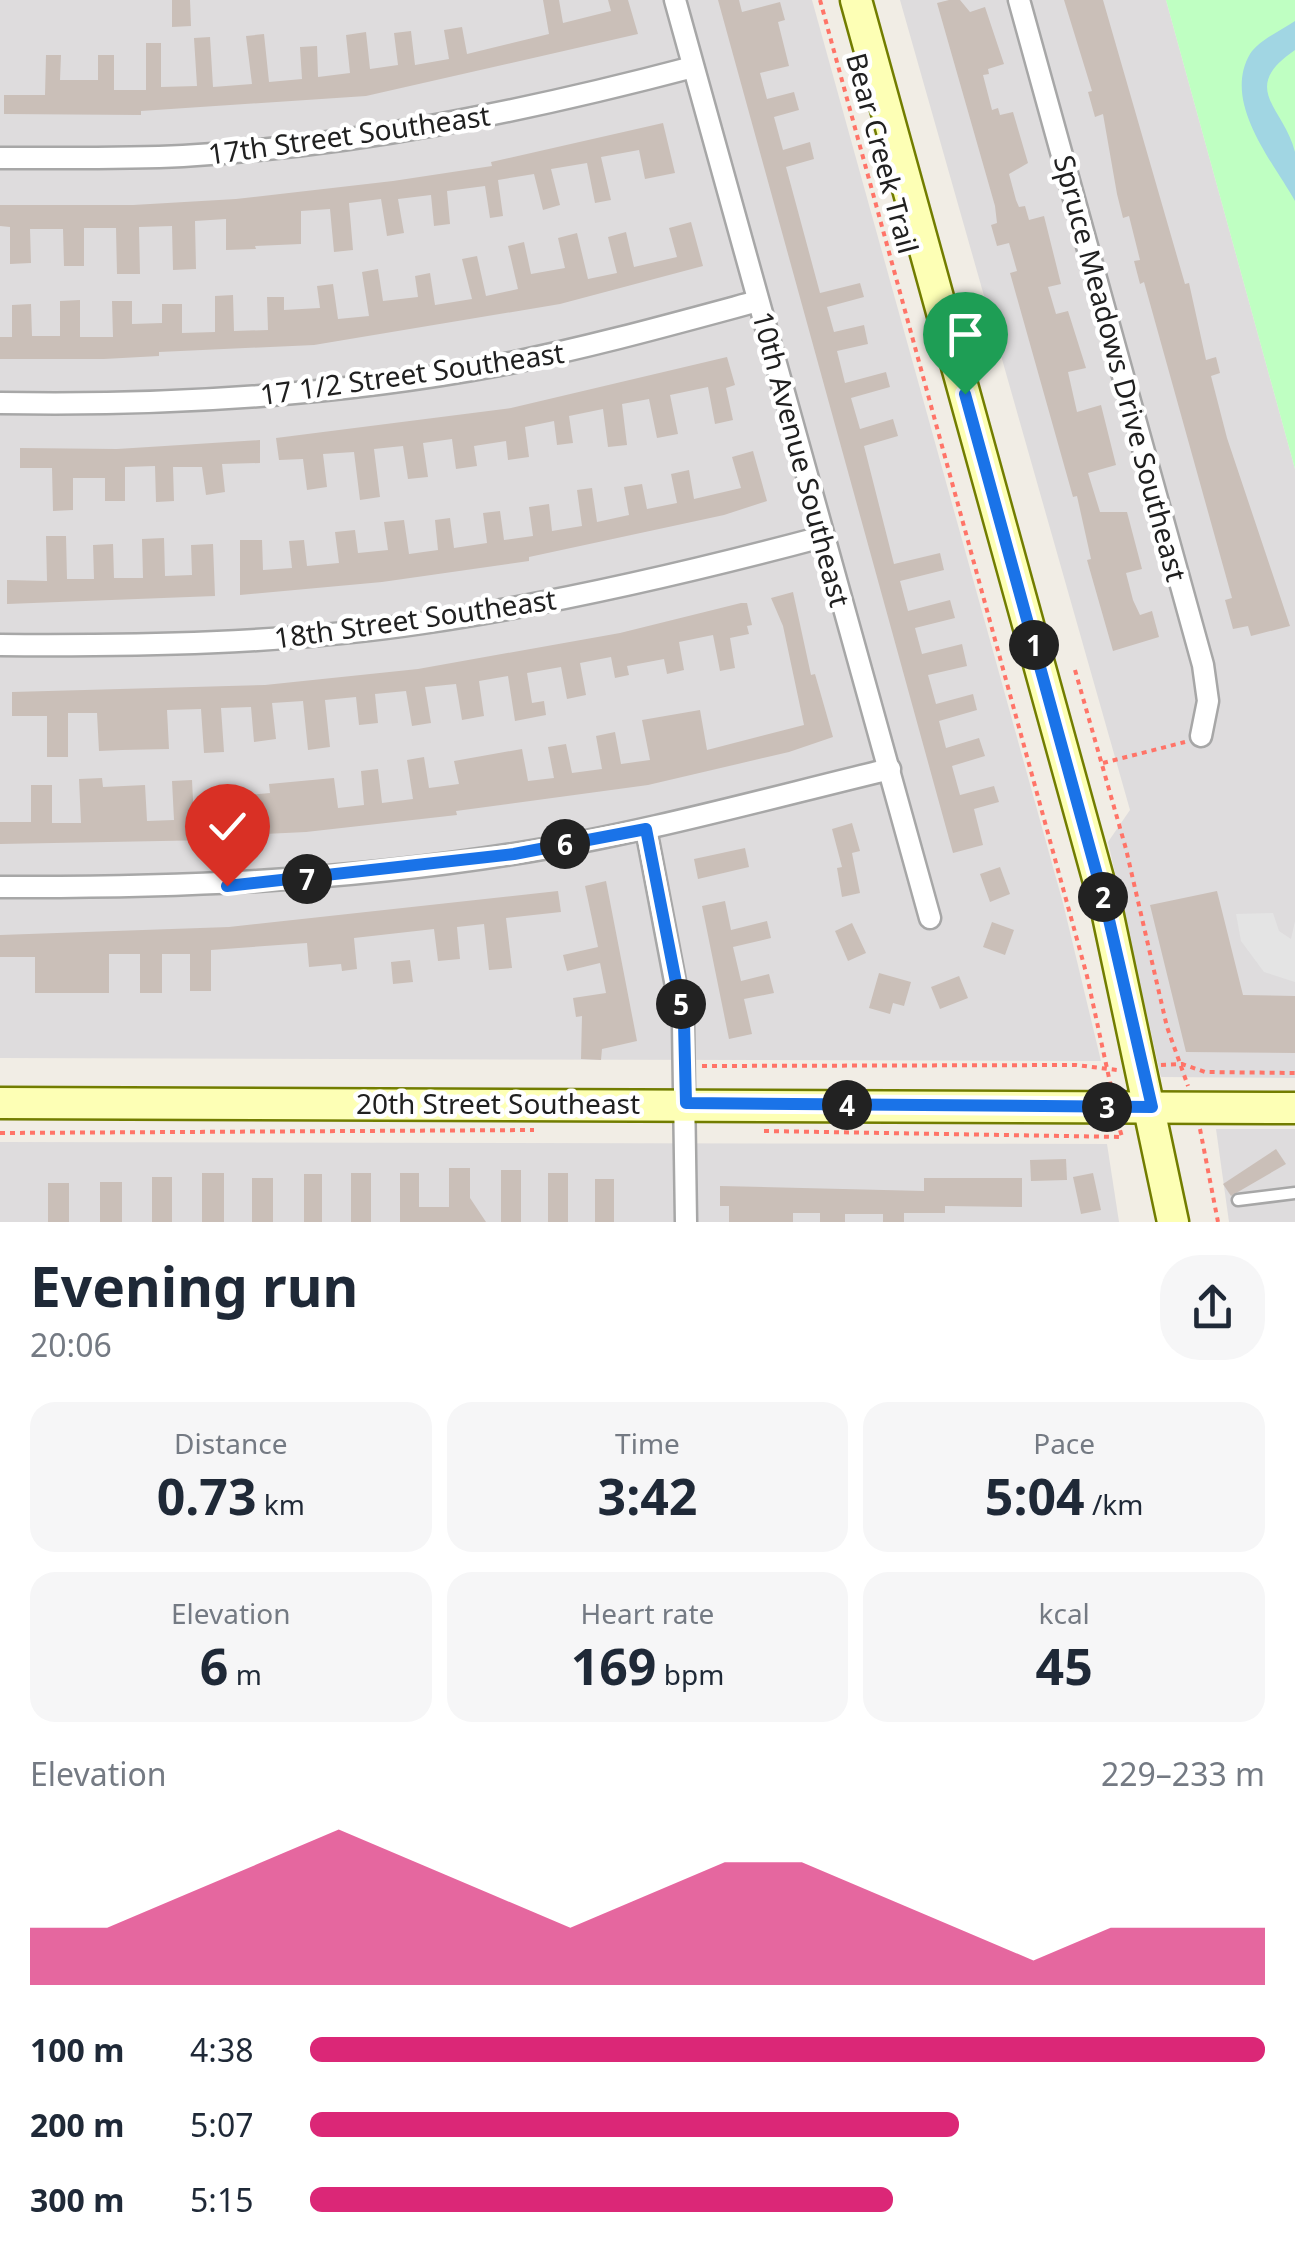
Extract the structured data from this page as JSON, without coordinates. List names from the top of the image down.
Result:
{
  "streets": {
    "street": [
      "17th Street Southeast",
      "Spruce Meadows Drive Southeast",
      "17 1/2 Street Southeast",
      "10th Avenue Southeast",
      "18th Street Southeast",
      "20th Street Southeast"
    ],
    "path": ["Bear Creek Trail"]
  },
  "crossings": [
    ["17th Street Southeast", "10th Avenue Southeast"],
    ["17 1/2 Street Southeast", "10th Avenue Southeast"],
    ["10th Avenue Southeast", "18th Street Southeast"]
  ],
  "page": {
    "pins": [
      "1",
      "6",
      "7",
      "2",
      "5",
      "4",
      "3"
    ],
    "heading": ["Evening run", "20:06"],
    "stats": [
      ["Distance", "0.73 km"],
      ["Time", "3:42"],
      ["Pace", "5:04 /km"],
      ["Elevation", "6 m"],
      ["Heart rate", "169 bpm"],
      ["kcal", "45"]
    ],
    "chart": ["Elevation", "229–233 m"],
    "list": [
      {
        "name": "100 m",
        "note": "4:38"
      },
      {
        "name": "200 m",
        "note": "5:07"
      },
      {
        "name": "300 m",
        "note": "5:15"
      }
    ]
  }
}
